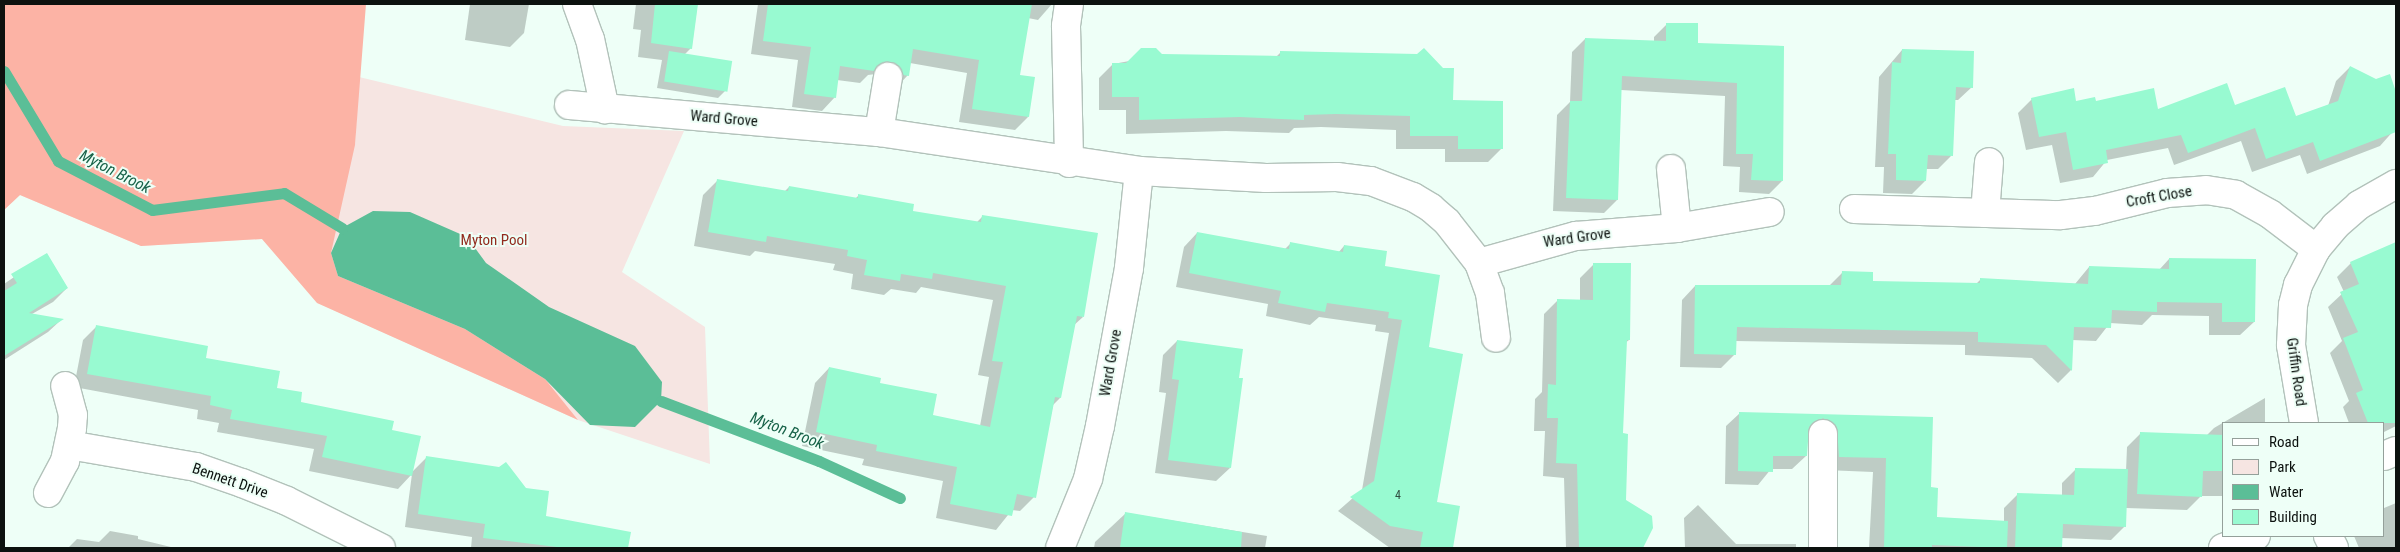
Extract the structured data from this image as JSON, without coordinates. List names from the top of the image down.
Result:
{
  "streets": {
    "street": [
      "Ward Grove",
      "Croft Close",
      "Griffin Road",
      "Bennett Drive"
    ]
  },
  "crossings": [
    ["Croft Close", "Griffin Road"]
  ],
  "water": ["Myton Brook"],
  "parks": ["Myton Pool"],
  "house_numbers": ["4"],
  "legend": [
    "Road",
    "Park",
    "Water",
    "Building"
  ]
}
